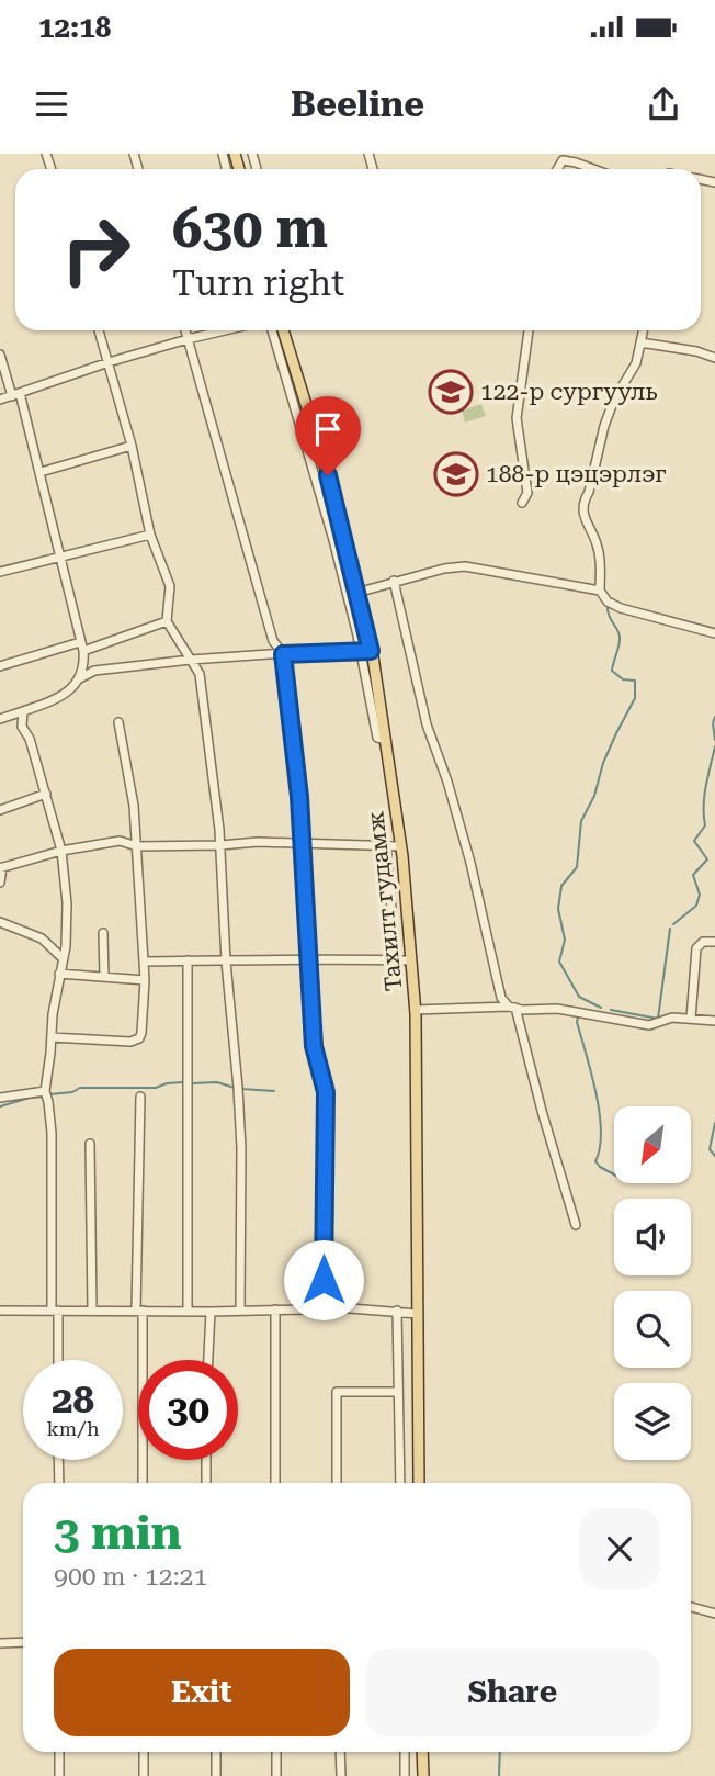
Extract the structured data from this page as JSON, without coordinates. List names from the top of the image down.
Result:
{
  "streets": {
    "main road": ["Тахилт гудамж"]
  },
  "places": {
    "school or university": ["122-р сургууль", "188-р цэцэрлэг"]
  },
  "north": "bottom left",
  "page": {
    "status": "12:18",
    "header": "Beeline",
    "turn": ["630 m", "Turn right"],
    "speed": "28 km/h",
    "limit": "30",
    "heading": ["3 min", "900 m · 12:21"],
    "buttons": ["Exit", "Share"]
  }
}
